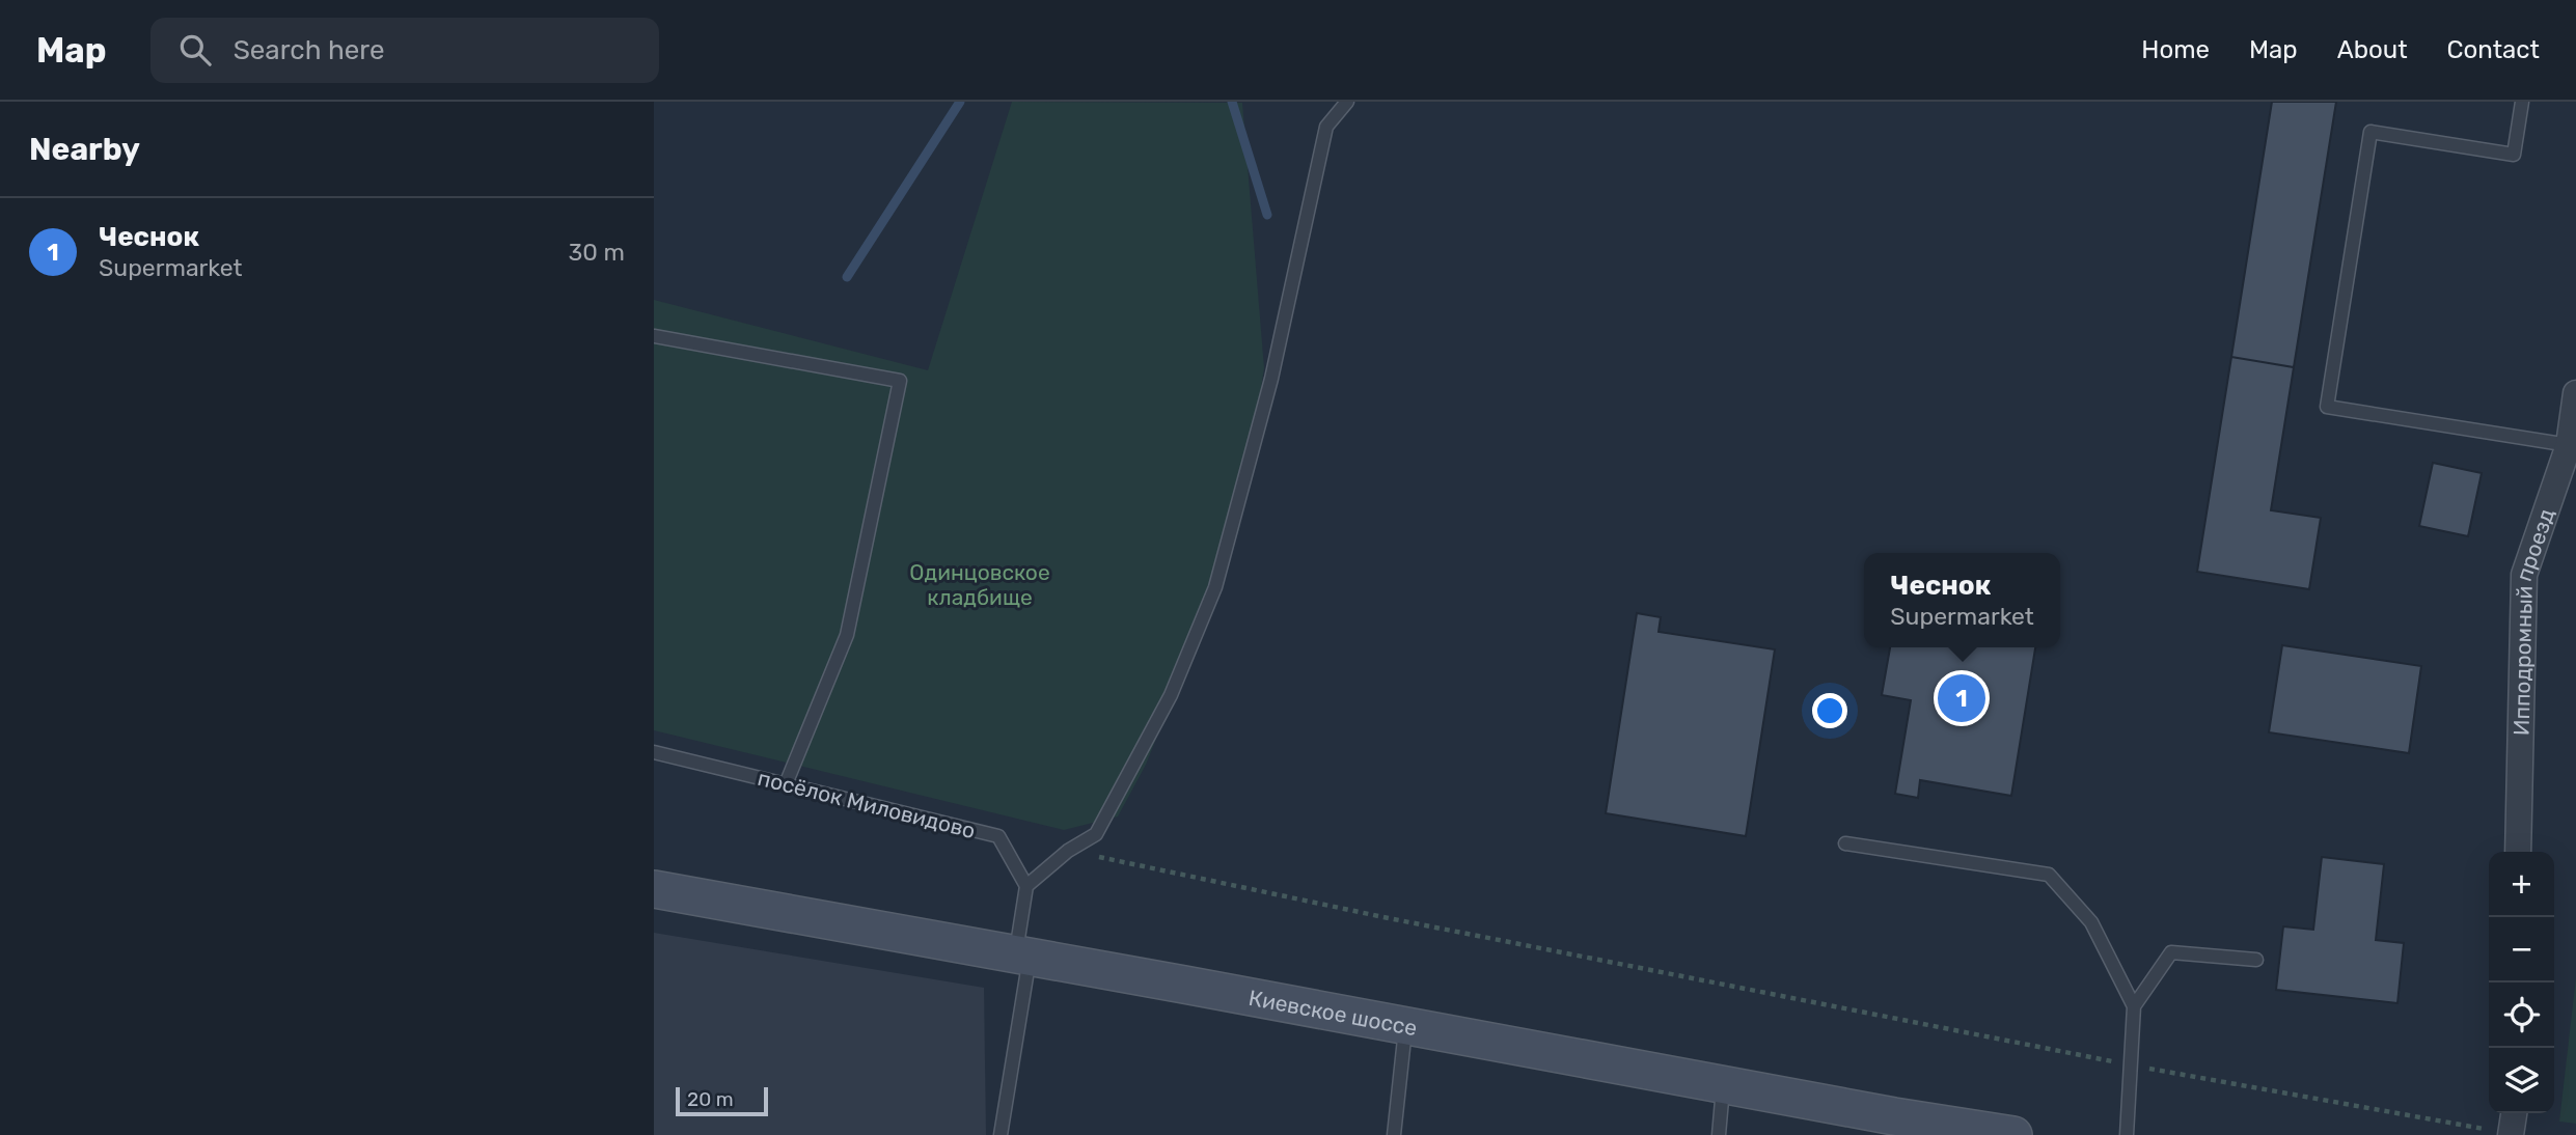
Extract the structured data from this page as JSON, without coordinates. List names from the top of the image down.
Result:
{
  "streets": {
    "main road": ["Киевское шоссе"],
    "street": ["Ипподромный проезд"],
    "lane": ["посёлок Миловидово"]
  },
  "parks": ["Одинцовское кладбище"],
  "scale_bar": "20 m",
  "page": {
    "header": "Map",
    "search": "Search here",
    "nav": [
      "Home",
      "Map",
      "About",
      "Contact"
    ],
    "heading": "Nearby",
    "list": [
      {
        "mark": "1",
        "name": "Чеснок",
        "note": "Supermarket",
        "value": "30 m"
      }
    ],
    "popup": ["Чеснок", "Supermarket"],
    "pins": "1",
    "map_buttons": ["+", "−"],
    "scale": "20 m"
  }
}
